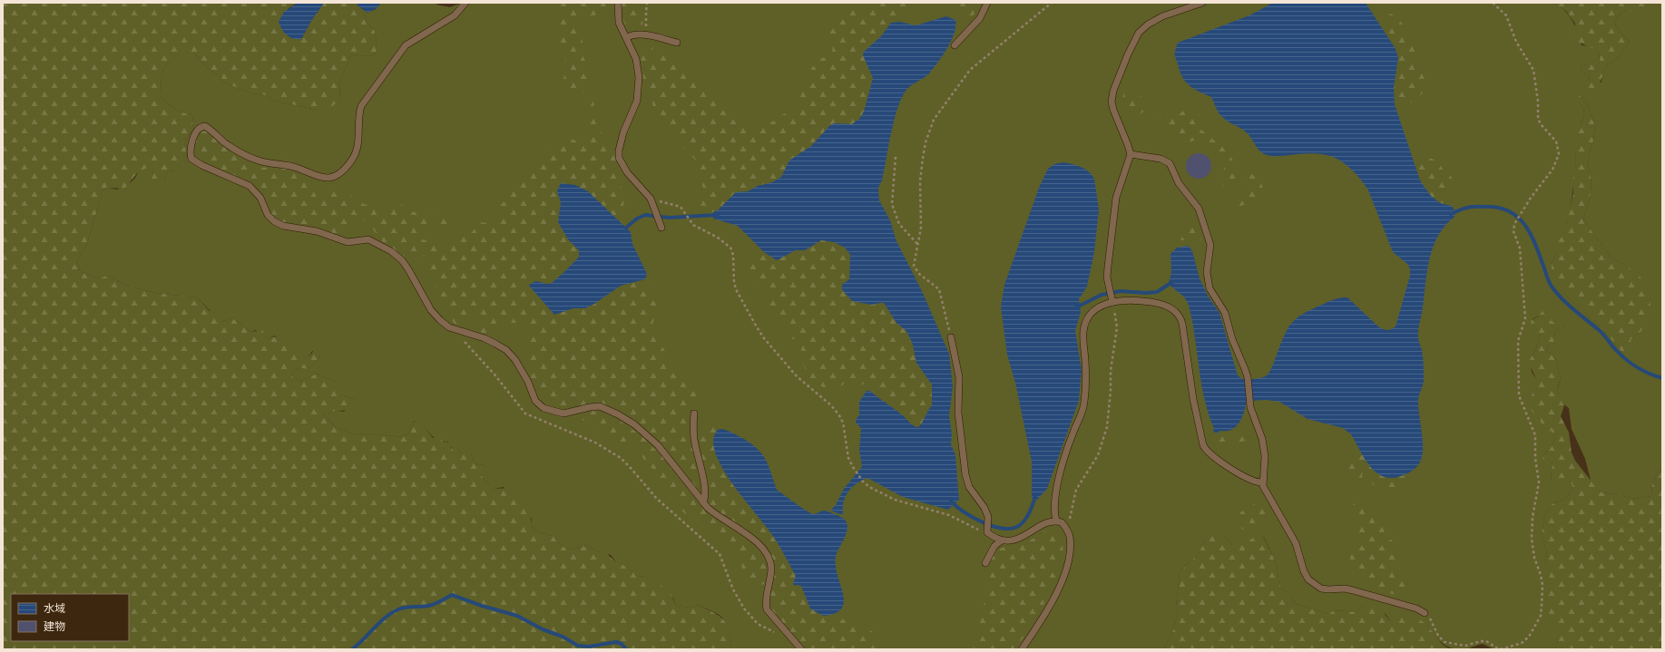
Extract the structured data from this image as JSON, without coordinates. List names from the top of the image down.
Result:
{
  "legend": ["水域", "建物"]
}
